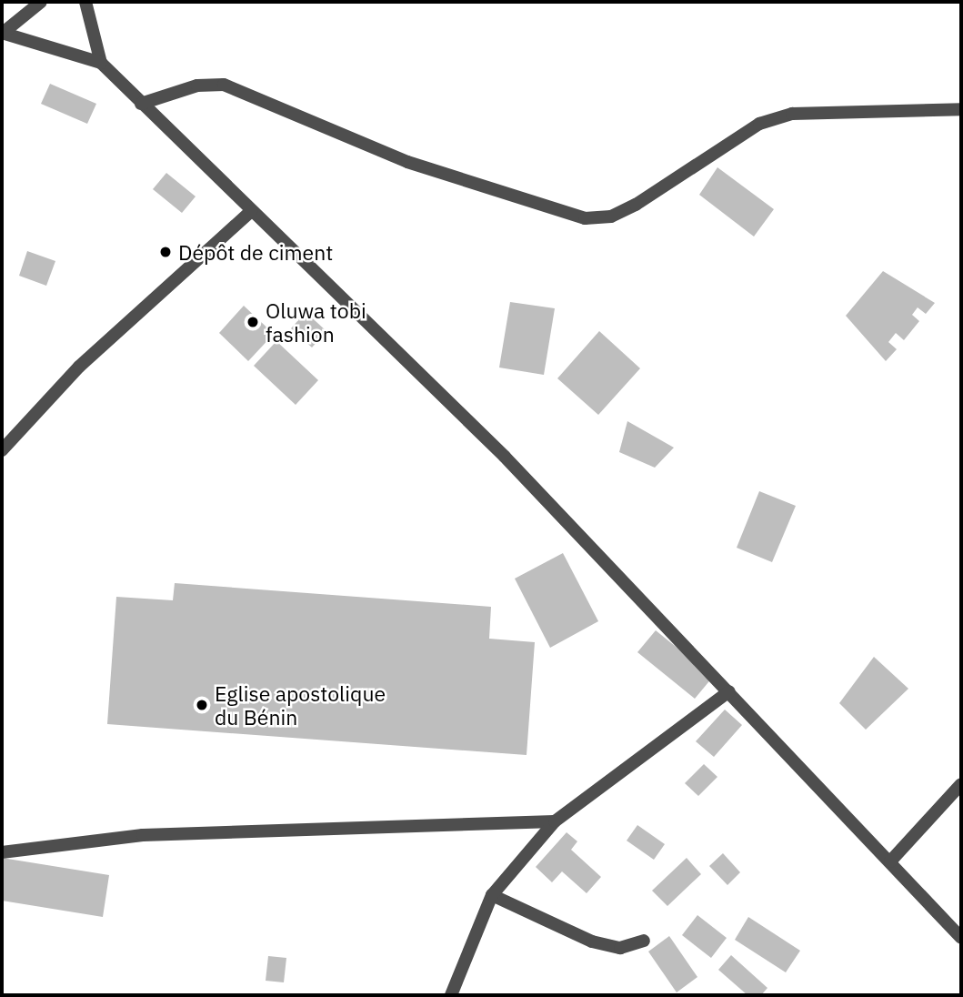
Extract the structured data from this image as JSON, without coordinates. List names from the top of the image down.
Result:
{
  "places": ["Dépôt de ciment", "Oluwa tobi fashion", "Eglise apostolique du Bénin"]
}
